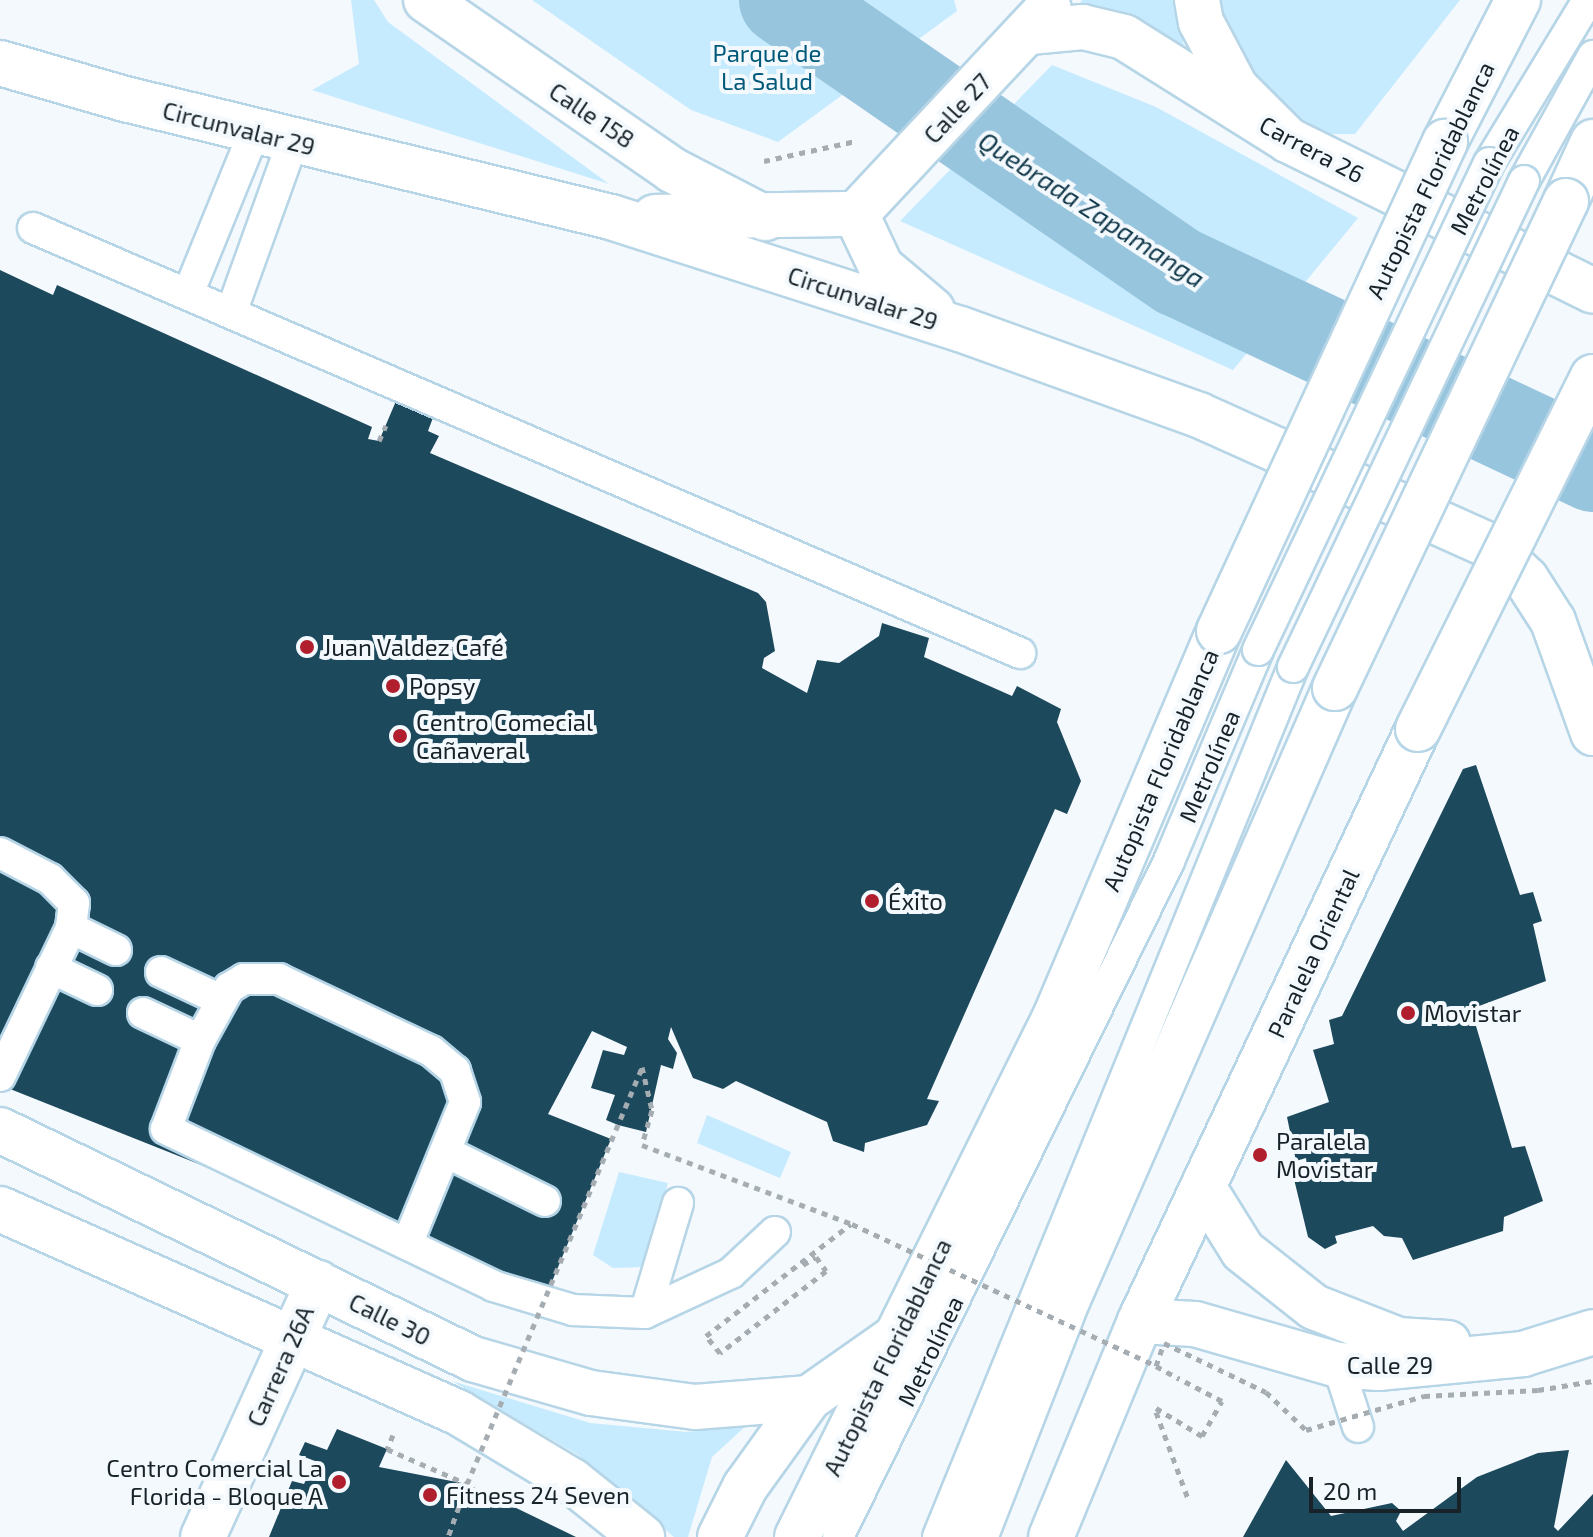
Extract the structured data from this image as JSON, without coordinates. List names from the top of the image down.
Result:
{
  "streets": {
    "main road": [
      "Calle 27",
      "Calle 158",
      "Circunvalar 29",
      "Carrera 26",
      "Autopista Floridablanca",
      "Paralela Oriental",
      "Calle 30",
      "Calle 29",
      "Carrera 26A"
    ],
    "lane": ["Metrolínea"]
  },
  "crossings": [
    ["Calle 27", "Carrera 26"],
    ["Paralela Oriental", "Calle 29"],
    ["Calle 30", "Carrera 26A"]
  ],
  "water": ["Quebrada Zapamanga"],
  "parks": ["Parque de La Salud"],
  "places": [
    "Juan Valdez Café",
    "Popsy",
    "Centro Comecial Cañaveral",
    "Éxito",
    "Movistar",
    "Paralela Movistar",
    "Centro Comercial La Florida - Bloque A",
    "Fitness 24 Seven"
  ],
  "scale_bar": "20 m"
}
